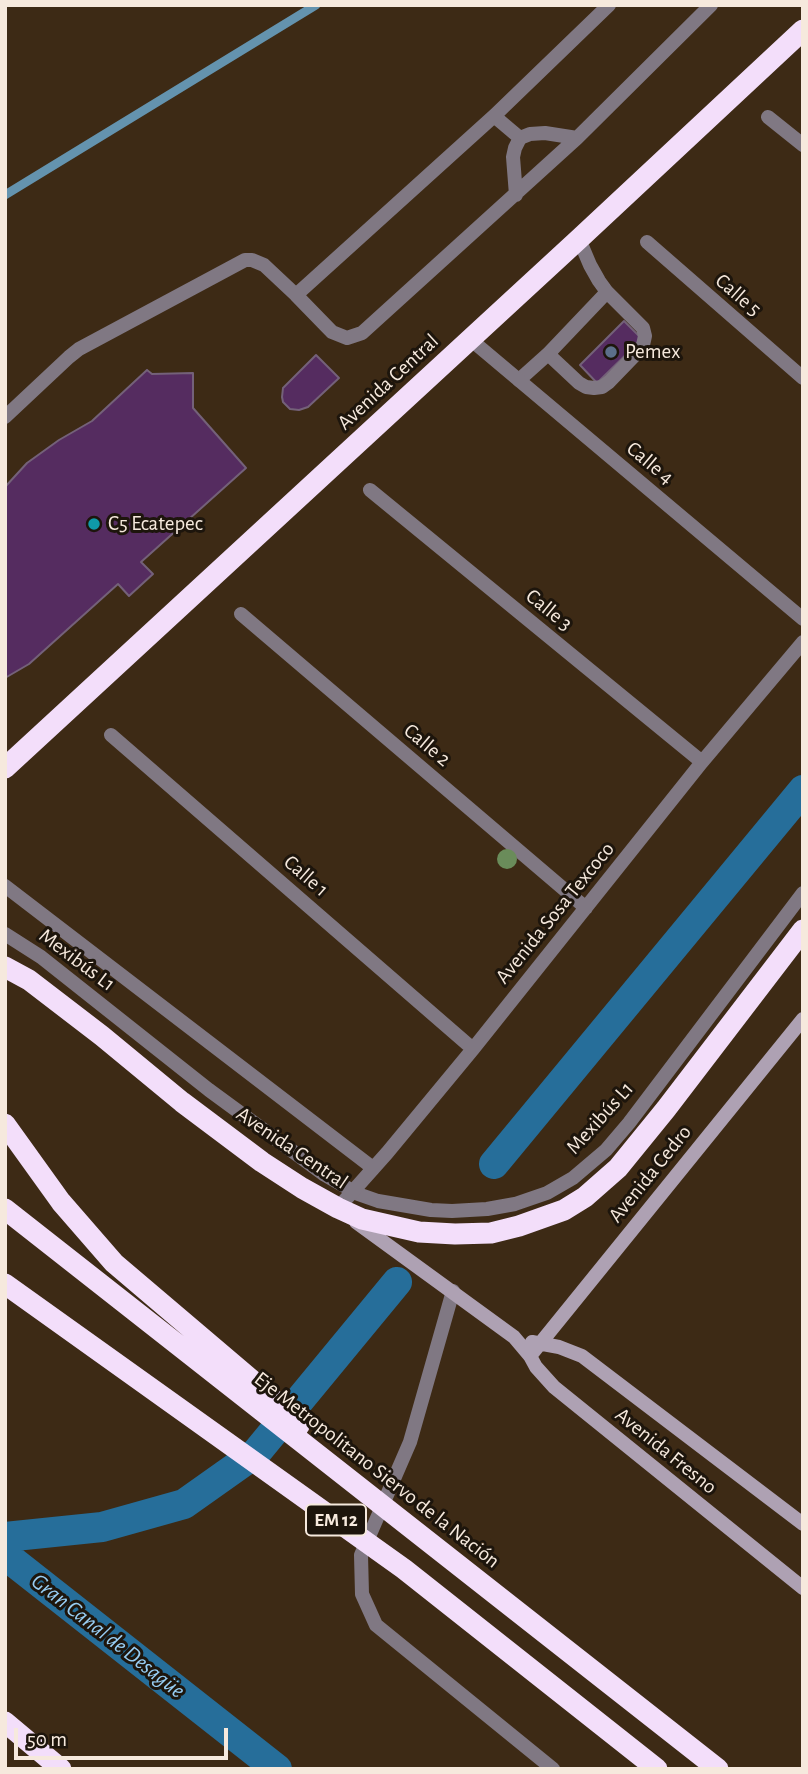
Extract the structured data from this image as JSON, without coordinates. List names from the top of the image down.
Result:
{
  "streets": {
    "highway": ["Avenida Central", "Eje Metropolitano Siervo de la Nación", "EM 12"],
    "street": [
      "Calle 5",
      "Calle 4",
      "Calle 3",
      "Calle 2",
      "Calle 1",
      "Avenida Sosa Texcoco",
      "Mexibús L1",
      "Avenida Cedro",
      "Avenida Fresno"
    ]
  },
  "crossings": [
    ["Avenida Central", "Calle 4"],
    ["Avenida Central", "Avenida Sosa Texcoco"],
    ["Avenida Central", "Avenida Fresno"],
    ["Calle 3", "Avenida Sosa Texcoco"],
    ["Calle 2", "Avenida Sosa Texcoco"],
    ["Calle 1", "Avenida Sosa Texcoco"],
    ["Avenida Sosa Texcoco", "Mexibús L1"],
    ["Avenida Sosa Texcoco", "Avenida Fresno"],
    ["Avenida Cedro", "Avenida Fresno"]
  ],
  "water": ["Gran Canal de Desagüe"],
  "places": ["Pemex", "C5 Ecatepec"],
  "scale_bar": "50 m"
}
